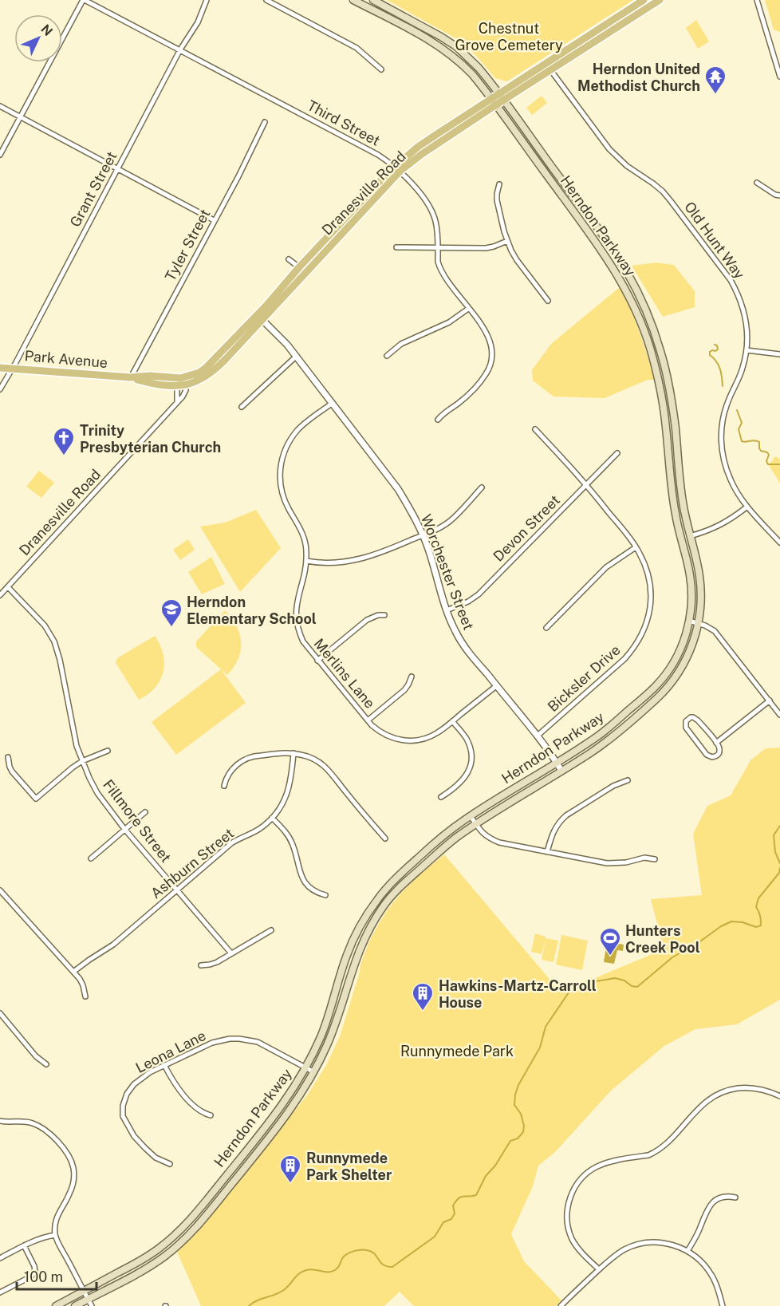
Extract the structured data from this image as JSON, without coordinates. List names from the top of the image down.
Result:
{
  "streets": {
    "main road": ["Dranesville Road", "Herndon Parkway", "Park Avenue"],
    "street": [
      "Third Street",
      "Grant Street",
      "Old Hunt Way",
      "Tyler Street",
      "Devon Street",
      "Worchester Street",
      "Merlins Lane",
      "Bicksler Drive",
      "Fillmore Street",
      "Ashburn Street",
      "Leona Lane"
    ]
  },
  "crossings": [
    ["Third Street", "Grant Street"],
    ["Third Street", "Dranesville Road"],
    ["Grant Street", "Park Avenue"],
    ["Dranesville Road", "Herndon Parkway"],
    ["Dranesville Road", "Old Hunt Way"],
    ["Dranesville Road", "Park Avenue"],
    ["Dranesville Road", "Worchester Street"],
    ["Dranesville Road", "Fillmore Street"],
    ["Herndon Parkway", "Worchester Street"],
    ["Herndon Parkway", "Leona Lane"],
    ["Tyler Street", "Park Avenue"],
    ["Devon Street", "Worchester Street"],
    ["Devon Street", "Bicksler Drive"],
    ["Worchester Street", "Merlins Lane"],
    ["Worchester Street", "Bicksler Drive"],
    ["Fillmore Street", "Ashburn Street"]
  ],
  "parks": ["Chestnut Grove Cemetery", "Runnymede Park"],
  "places": {
    "temple": ["Herndon United Methodist Church"],
    "church": ["Trinity Presbyterian Church"],
    "school or university": ["Herndon Elementary School"],
    "sports": ["Hunters Creek Pool"],
    "building": ["Hawkins-Martz-Carroll House", "Runnymede Park Shelter"]
  },
  "scale_bar": "100 m",
  "north": "top right"
}
